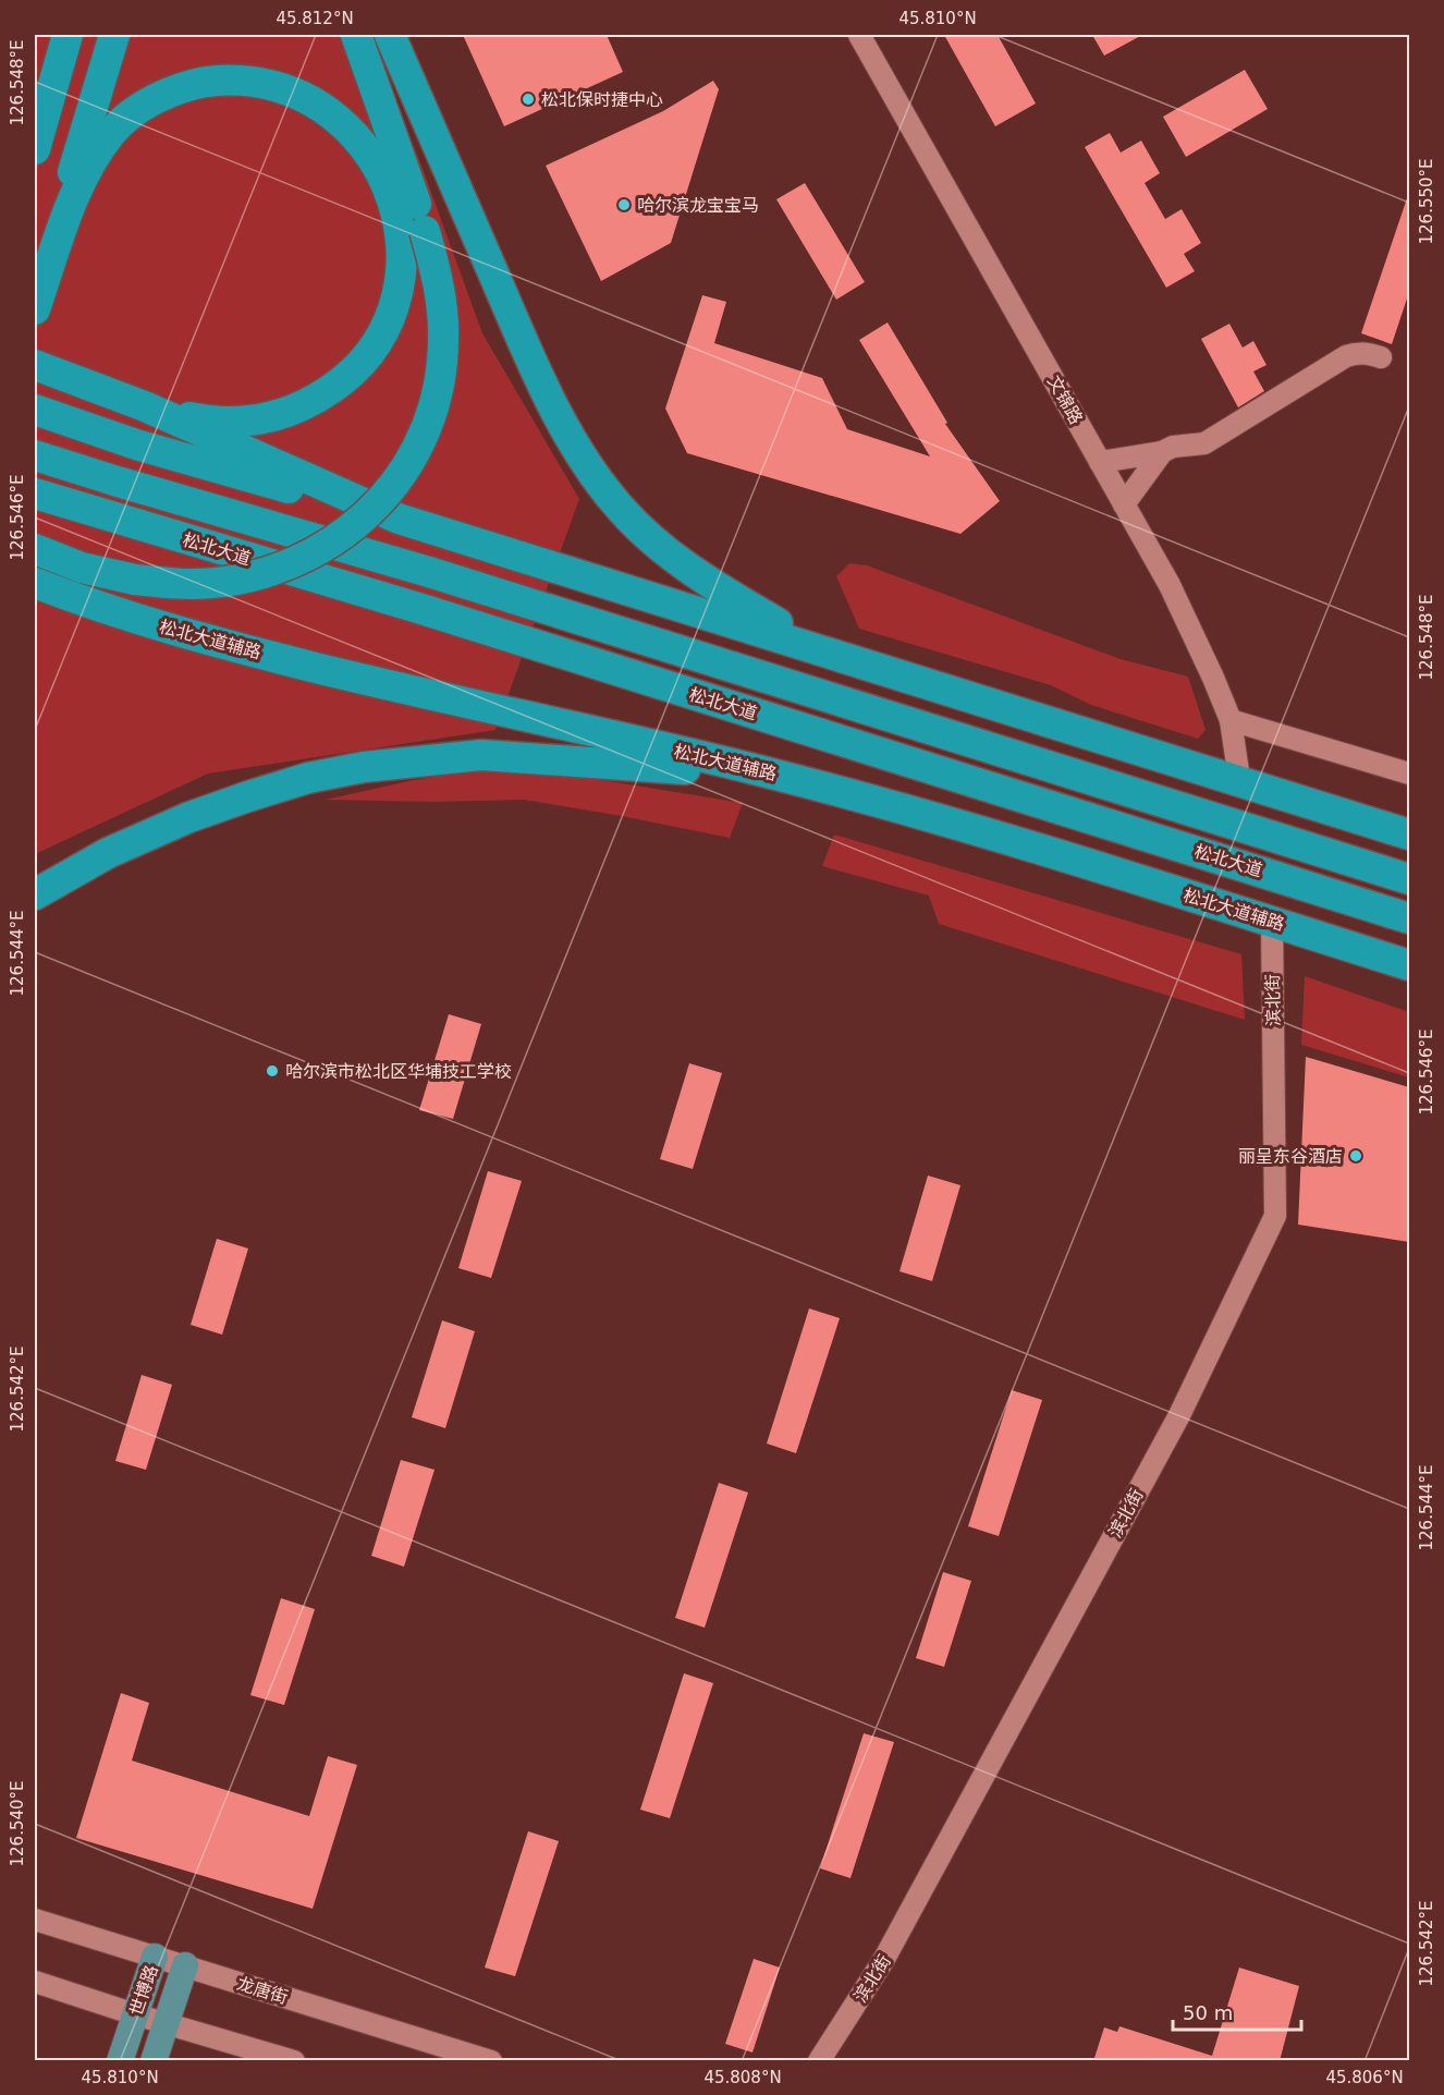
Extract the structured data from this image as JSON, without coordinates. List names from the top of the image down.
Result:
{
  "streets": {
    "highway": ["松北大道", "松北大道辅路"],
    "main road": ["世博路"],
    "street": ["文锦路", "滨北街", "龙唐街"]
  },
  "crossings": [
    ["松北大道辅路", "滨北街"],
    ["世博路", "龙唐街"]
  ],
  "places": [
    "松北保时捷中心",
    "哈尔滨龙宝宝马",
    "哈尔滨市松北区华埔技工学校",
    "丽呈东谷酒店"
  ],
  "scale_bar": "50 m",
  "coordinates": [
    "45.812°N",
    "45.810°N",
    "126.548°E",
    "126.550°E",
    "126.546°E",
    "126.544°E",
    "126.542°E",
    "126.540°E",
    "45.808°N",
    "45.806°N"
  ]
}
